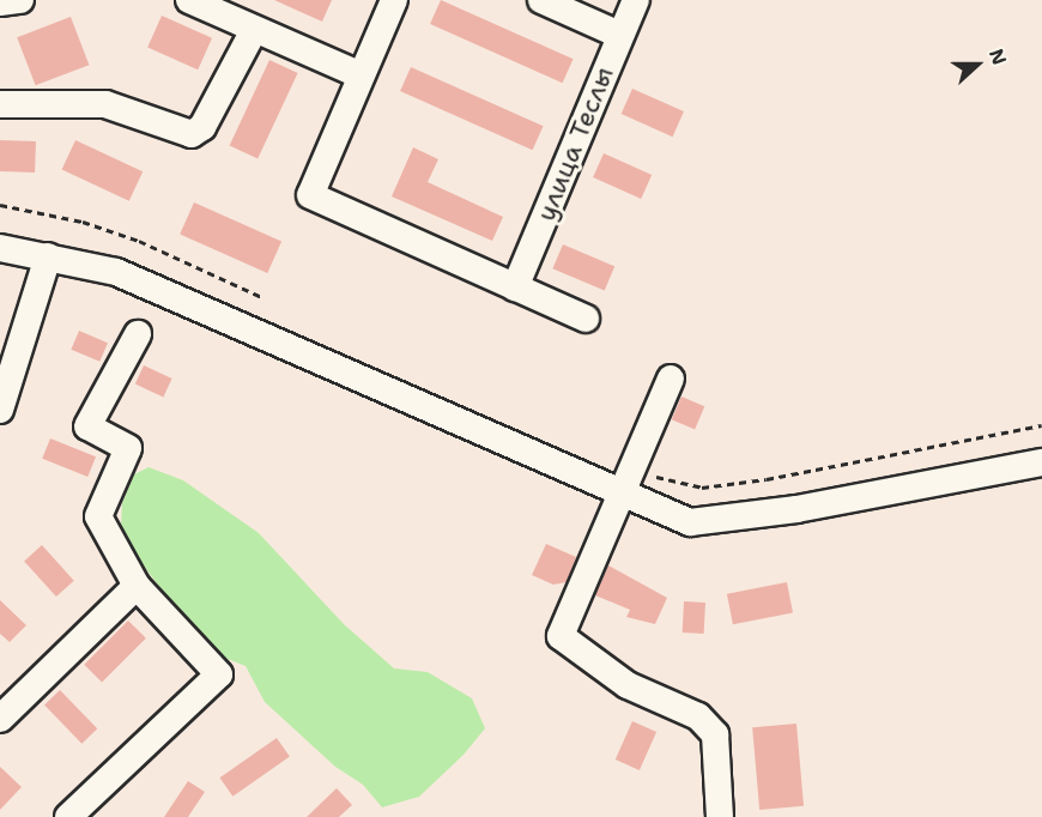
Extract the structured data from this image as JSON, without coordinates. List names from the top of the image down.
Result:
{
  "streets": {
    "street": ["улица Теслы"]
  },
  "north": "right"
}
